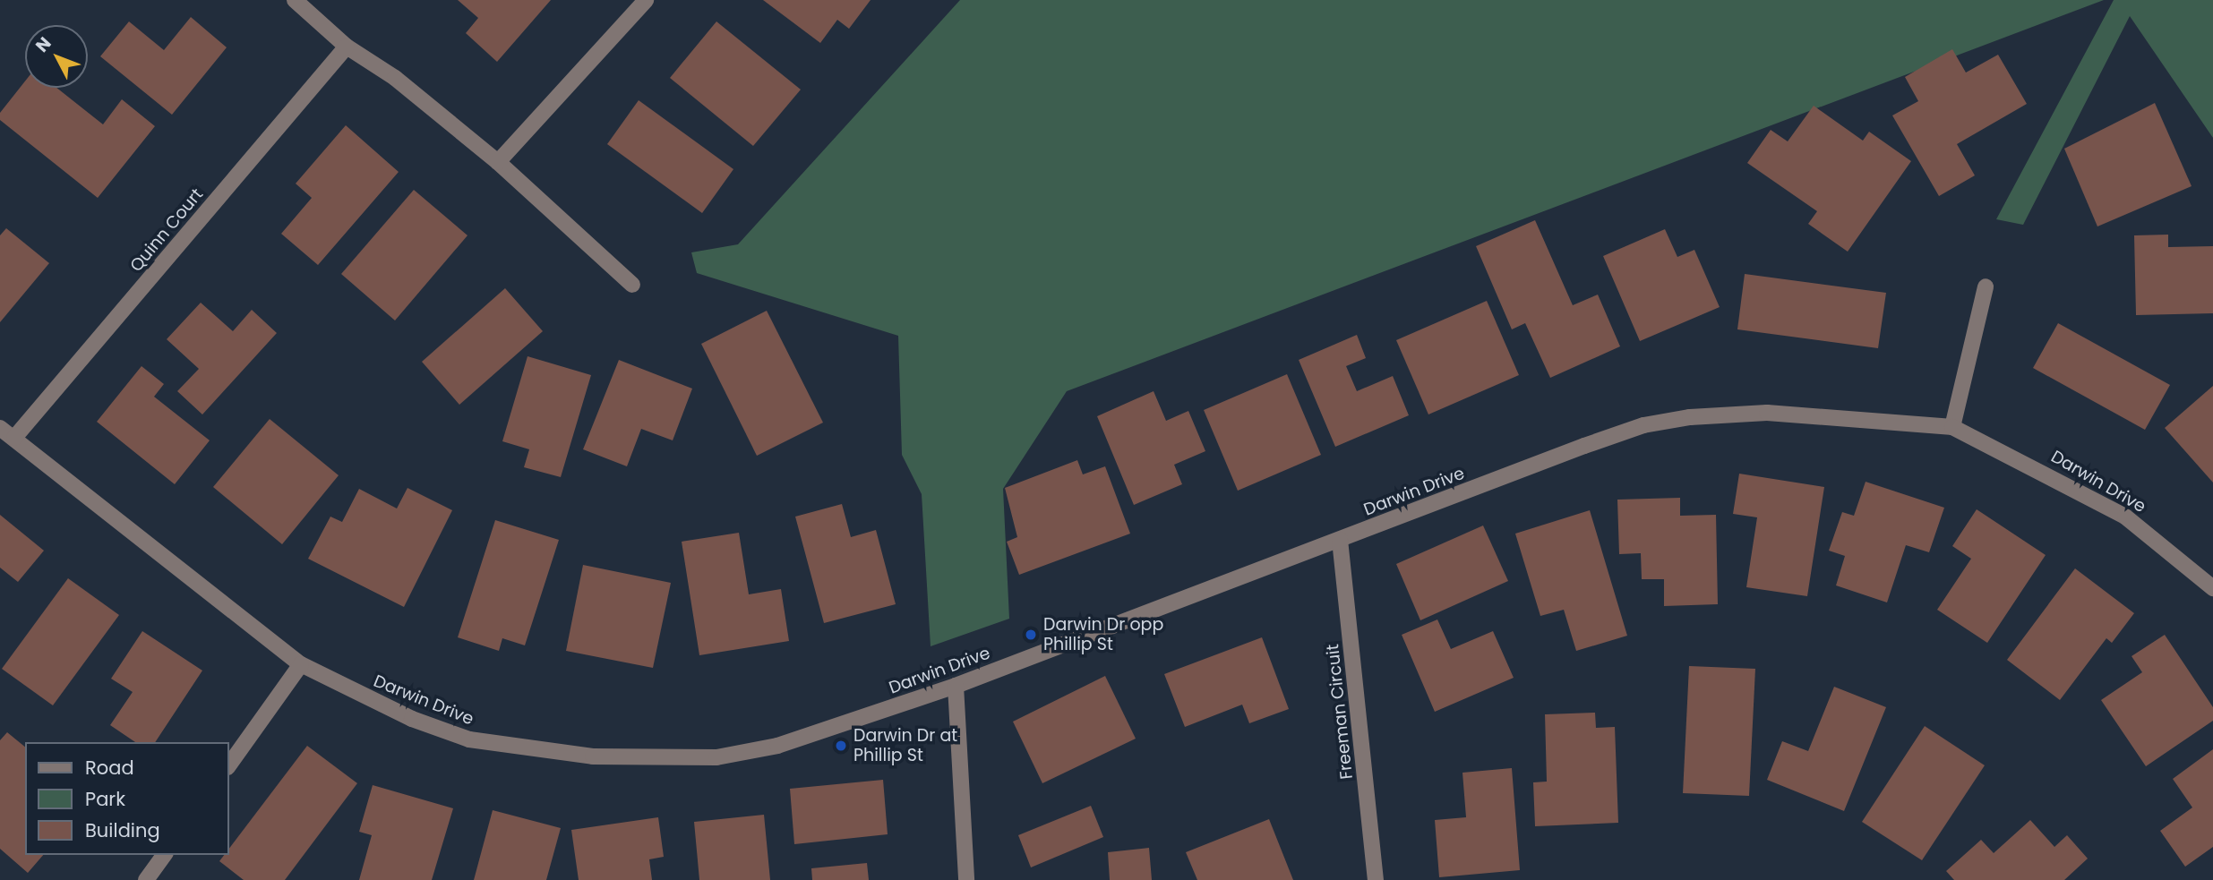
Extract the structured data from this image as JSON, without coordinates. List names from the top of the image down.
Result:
{
  "streets": {
    "street": ["Quinn Court", "Darwin Drive", "Freeman Circuit"]
  },
  "crossings": [
    ["Quinn Court", "Darwin Drive"],
    ["Darwin Drive", "Freeman Circuit"]
  ],
  "places": ["Darwin Dr opp Phillip St", "Darwin Dr at Phillip St"],
  "legend": ["Road", "Park", "Building"],
  "north": "top left"
}
